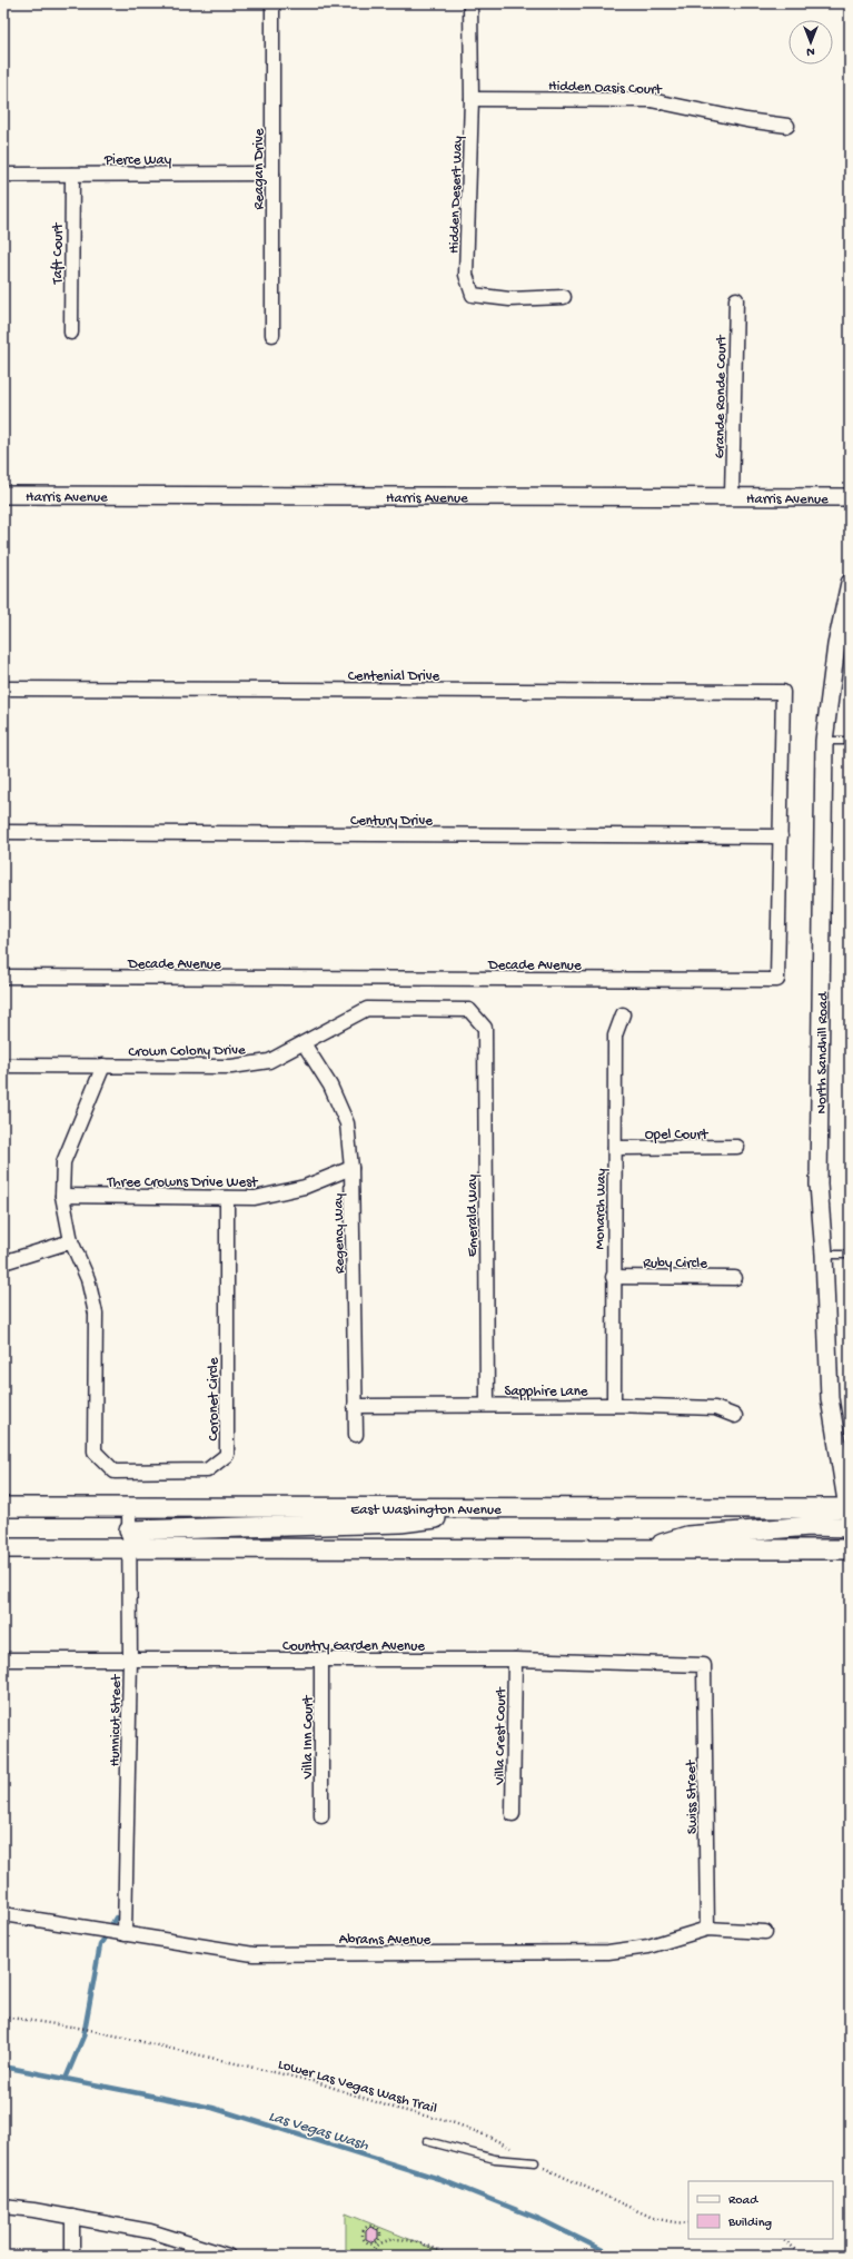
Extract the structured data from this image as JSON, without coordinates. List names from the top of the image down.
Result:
{
  "streets": {
    "main road": ["East Washington Avenue"],
    "street": [
      "Hidden Oasis Court",
      "Pierce Way",
      "Reagan Drive",
      "Hidden Desert Way",
      "Taft Court",
      "Grande Ronde Court",
      "Harris Avenue",
      "Centenial Drive",
      "Century Drive",
      "Decade Avenue",
      "Crown Colony Drive",
      "North Sandhill Road",
      "Opel Court",
      "Three Crowns Drive West",
      "Monarch Way",
      "Emerald Way",
      "Regency Way",
      "Ruby Circle",
      "Sapphire Lane",
      "Coronet Circle",
      "Country Garden Avenue",
      "Hunnicut Street",
      "Villa Crest Court",
      "Villa Inn Court",
      "Swiss Street",
      "Abrams Avenue"
    ],
    "path": ["Lower Las Vegas Wash Trail"]
  },
  "crossings": [
    ["Hidden Oasis Court", "Hidden Desert Way"],
    ["Pierce Way", "Reagan Drive"],
    ["Pierce Way", "Taft Court"],
    ["Grande Ronde Court", "Harris Avenue"],
    ["Centenial Drive", "Decade Avenue"],
    ["Century Drive", "Decade Avenue"],
    ["Crown Colony Drive", "Emerald Way"],
    ["Crown Colony Drive", "Regency Way"],
    ["North Sandhill Road", "East Washington Avenue"],
    ["Opel Court", "Monarch Way"],
    ["Three Crowns Drive West", "Regency Way"],
    ["Three Crowns Drive West", "Coronet Circle"],
    ["Monarch Way", "Ruby Circle"],
    ["Monarch Way", "Sapphire Lane"],
    ["Emerald Way", "Sapphire Lane"],
    ["Regency Way", "Sapphire Lane"],
    ["East Washington Avenue", "Hunnicut Street"],
    ["Country Garden Avenue", "Hunnicut Street"],
    ["Country Garden Avenue", "Villa Crest Court"],
    ["Country Garden Avenue", "Villa Inn Court"],
    ["Country Garden Avenue", "Swiss Street"],
    ["Hunnicut Street", "Abrams Avenue"],
    ["Swiss Street", "Abrams Avenue"]
  ],
  "water": ["Las Vegas Wash"],
  "legend": ["Road", "Building"],
  "north": "bottom"
}
